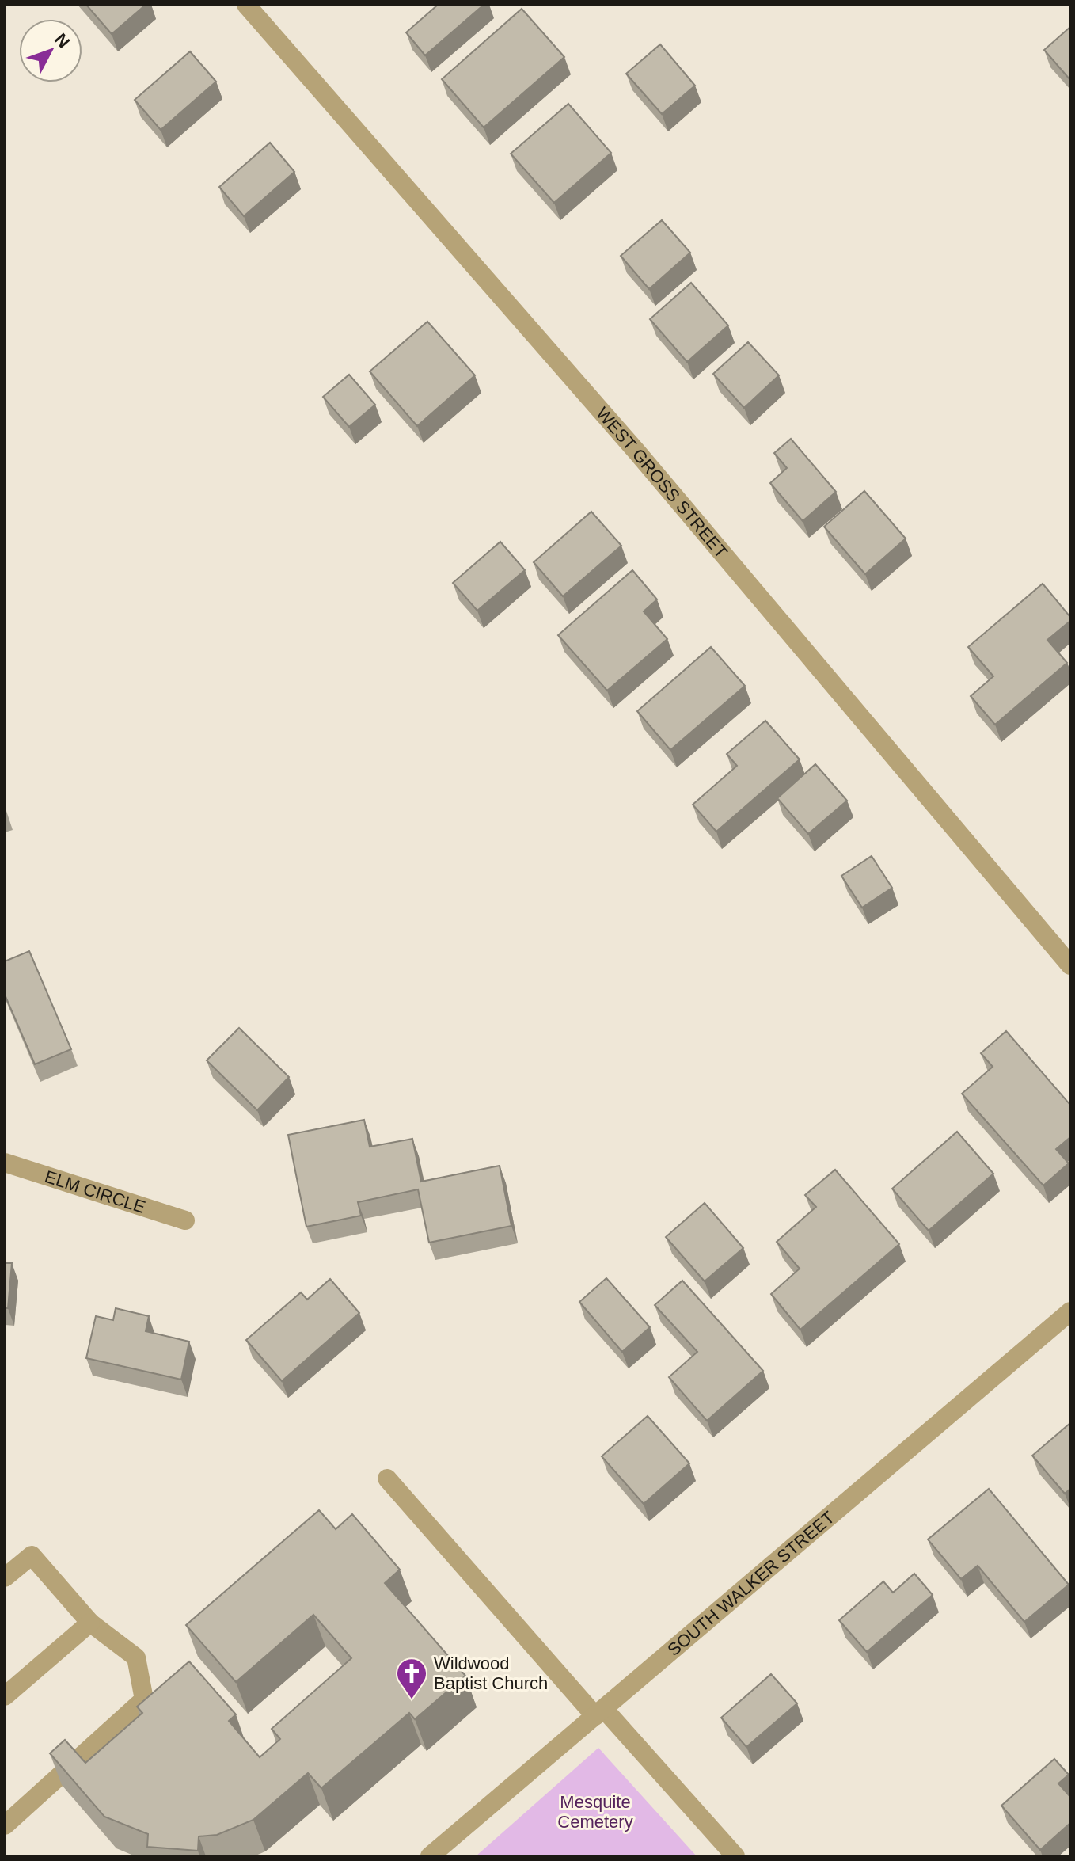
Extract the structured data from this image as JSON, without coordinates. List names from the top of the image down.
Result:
{
  "streets": {
    "street": ["WEST GROSS STREET", "ELM CIRCLE", "SOUTH WALKER STREET"]
  },
  "parks": ["Mesquite Cemetery"],
  "places": {
    "church": ["Wildwood Baptist Church"]
  },
  "north": "top right"
}
